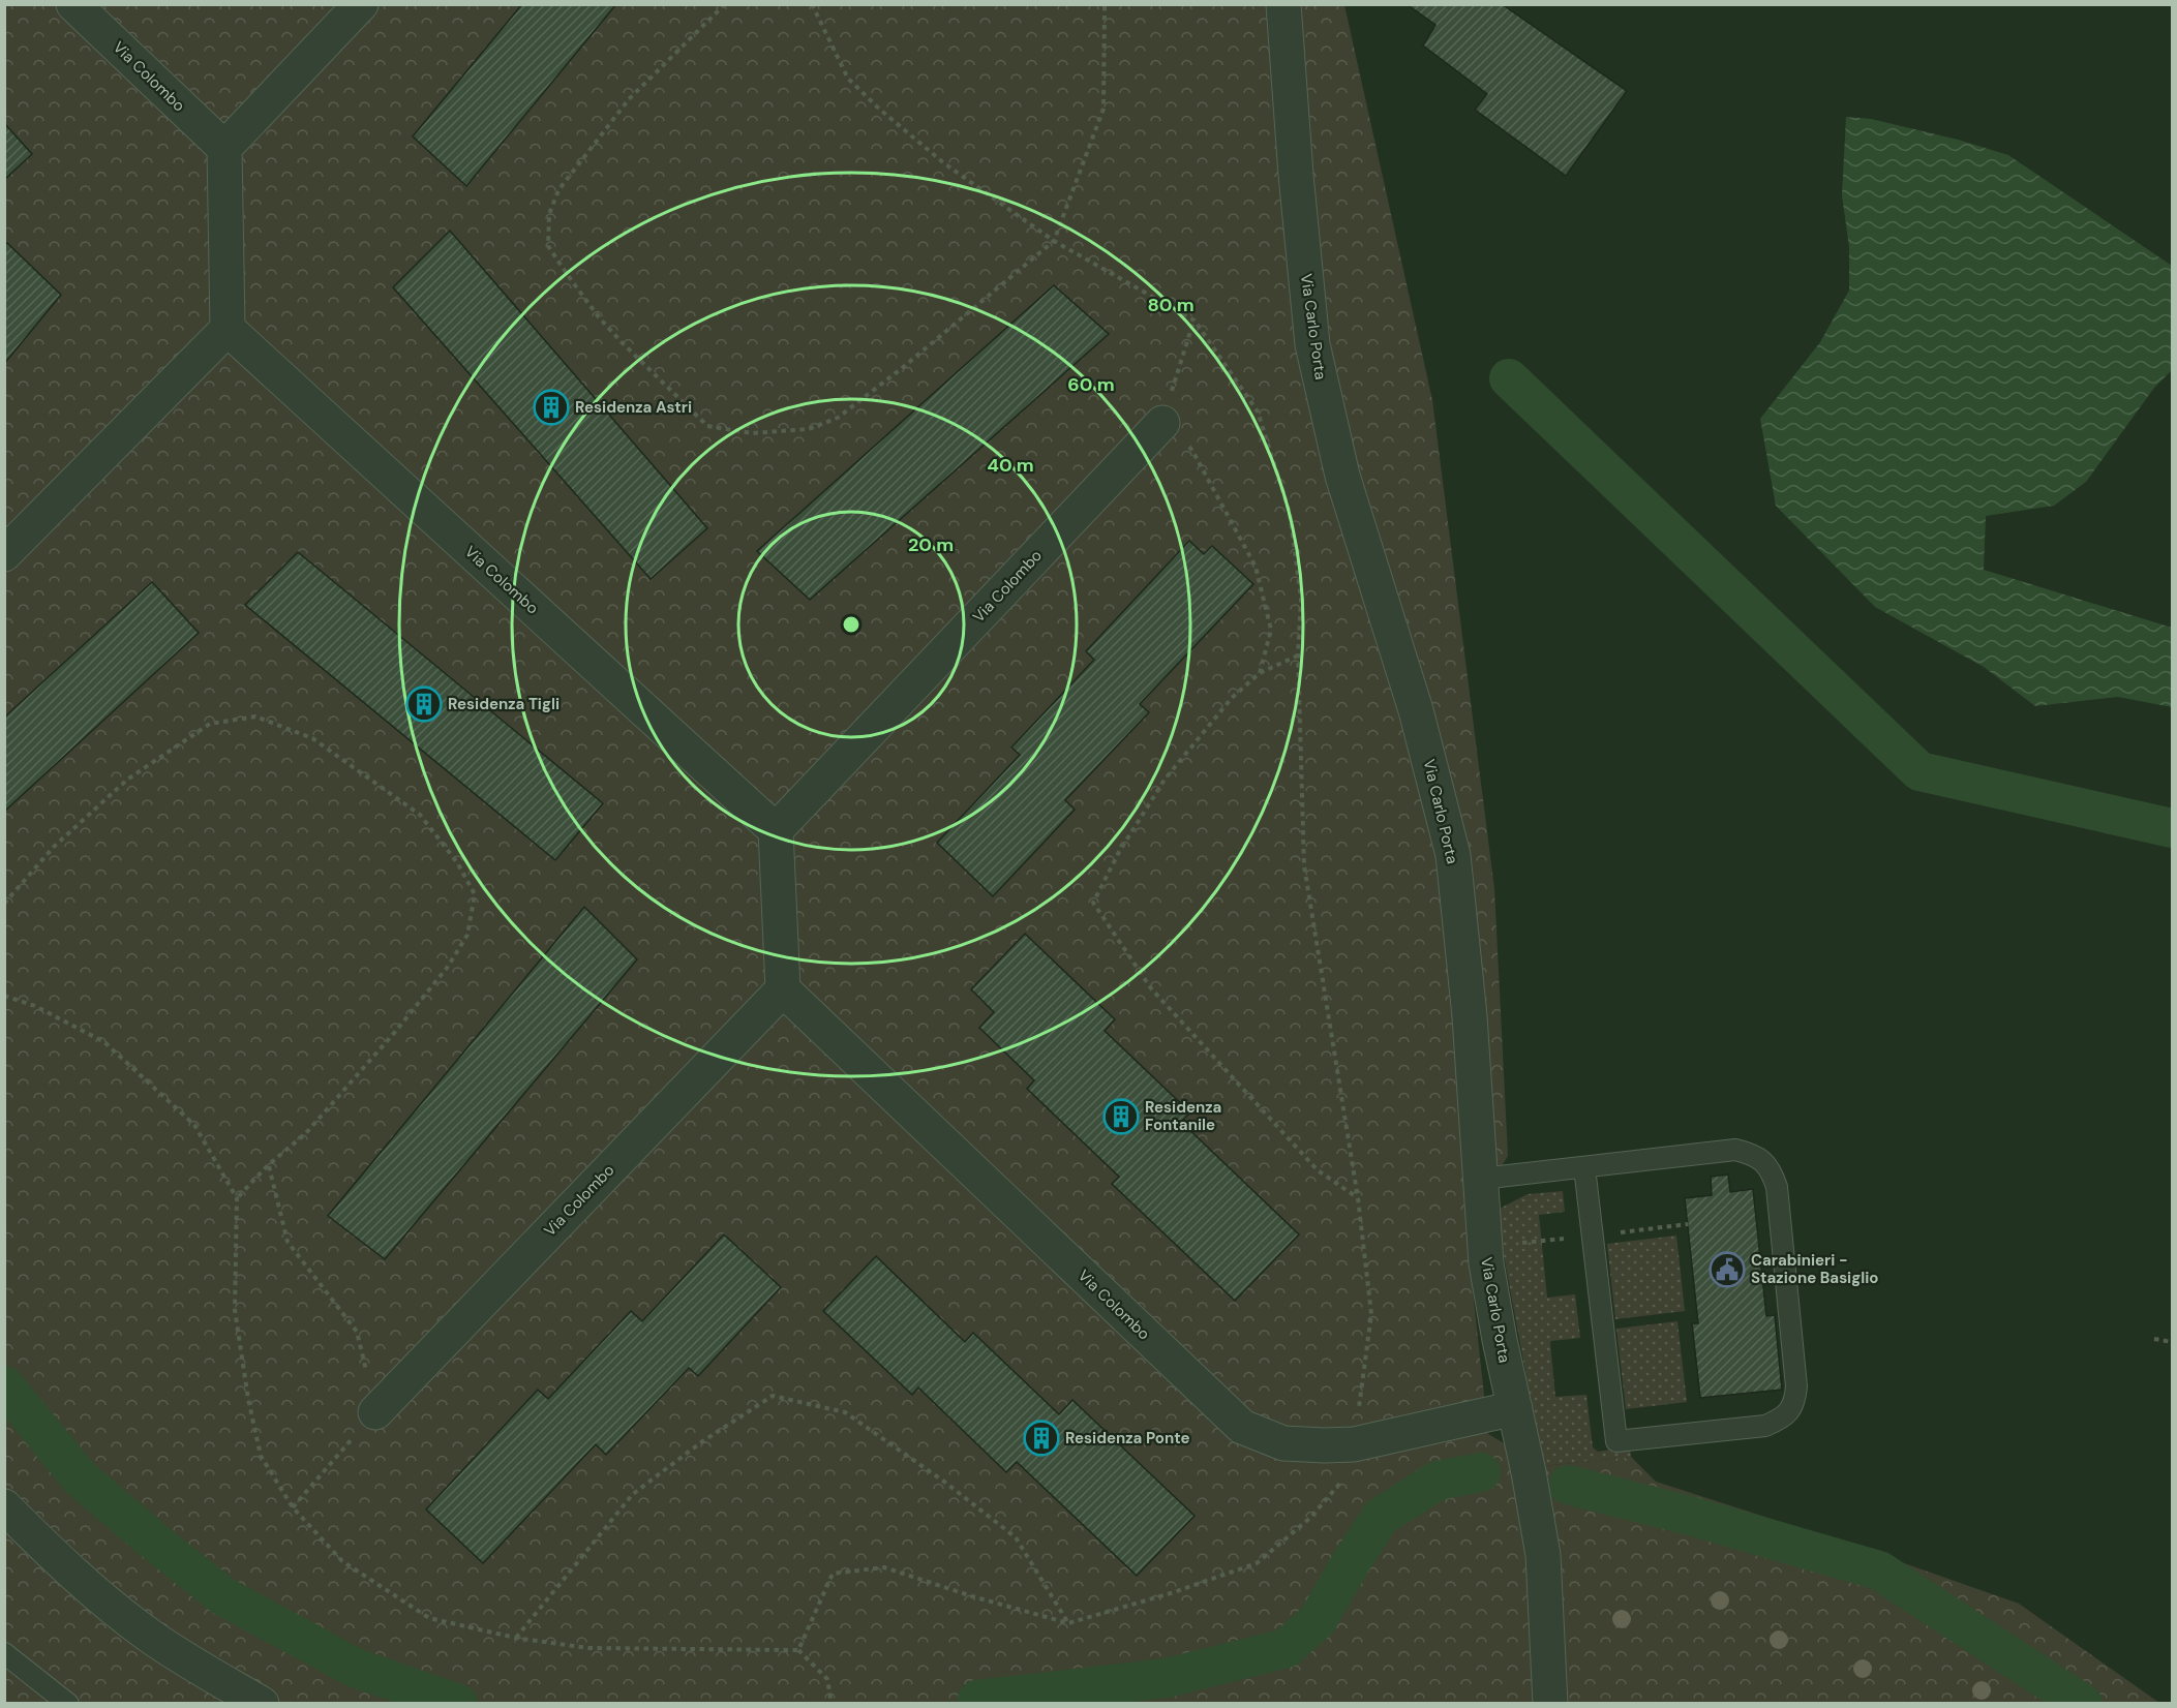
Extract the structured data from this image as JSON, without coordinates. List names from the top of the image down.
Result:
{
  "streets": {
    "street": ["Via Colombo", "Via Carlo Porta"]
  },
  "crossings": [
    ["Via Colombo", "Via Carlo Porta"]
  ],
  "places": {
    "building": [
      "Residenza Astri",
      "Residenza Tigli",
      "Residenza Fontanile",
      "Residenza Ponte"
    ],
    "public building": ["Carabinieri - Stazione Basiglio"]
  },
  "rings": [
    "80 m",
    "60 m",
    "40 m",
    "20 m"
  ]
}
